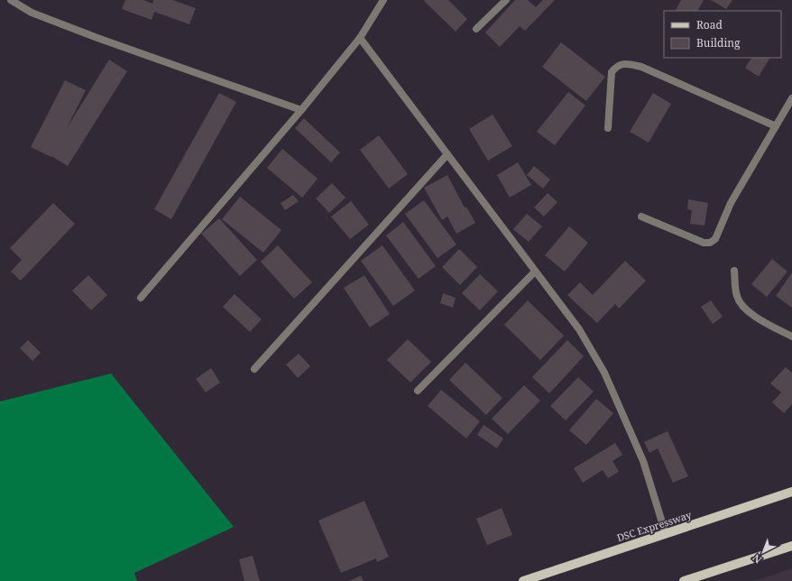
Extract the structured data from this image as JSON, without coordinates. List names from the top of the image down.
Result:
{
  "streets": {
    "main road": ["DSC Expressway"]
  },
  "legend": ["Road", "Building"],
  "north": "bottom left"
}
